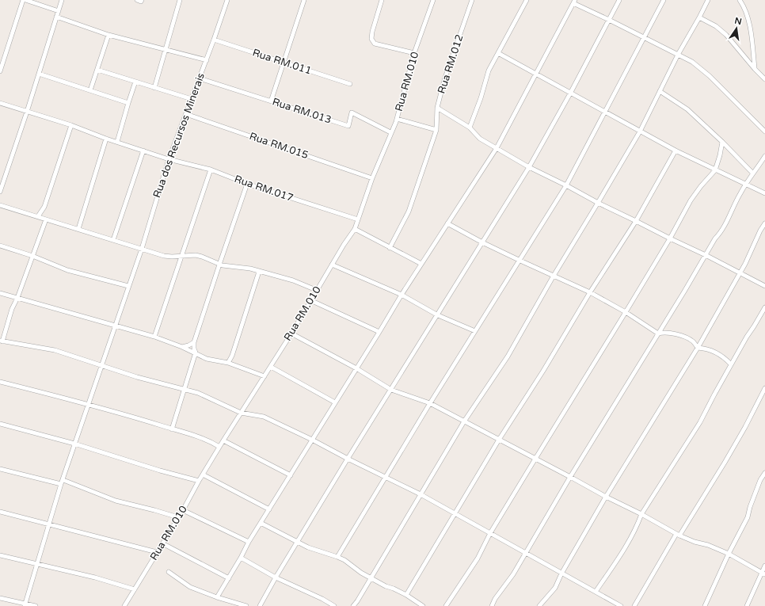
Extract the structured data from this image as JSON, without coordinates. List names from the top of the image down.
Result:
{
  "streets": {
    "street": [
      "Rua RM.011",
      "Rua RM.012",
      "Rua RM.010",
      "Rua RM.013",
      "Rua dos Recursos Minerais",
      "Rua RM.015",
      "Rua RM.017"
    ]
  },
  "crossings": [
    ["Rua RM.011", "Rua dos Recursos Minerais"],
    ["Rua RM.010", "Rua RM.013"],
    ["Rua RM.010", "Rua RM.015"],
    ["Rua RM.010", "Rua RM.017"],
    ["Rua RM.013", "Rua dos Recursos Minerais"],
    ["Rua dos Recursos Minerais", "Rua RM.015"],
    ["Rua dos Recursos Minerais", "Rua RM.017"]
  ],
  "north": "top"
}
